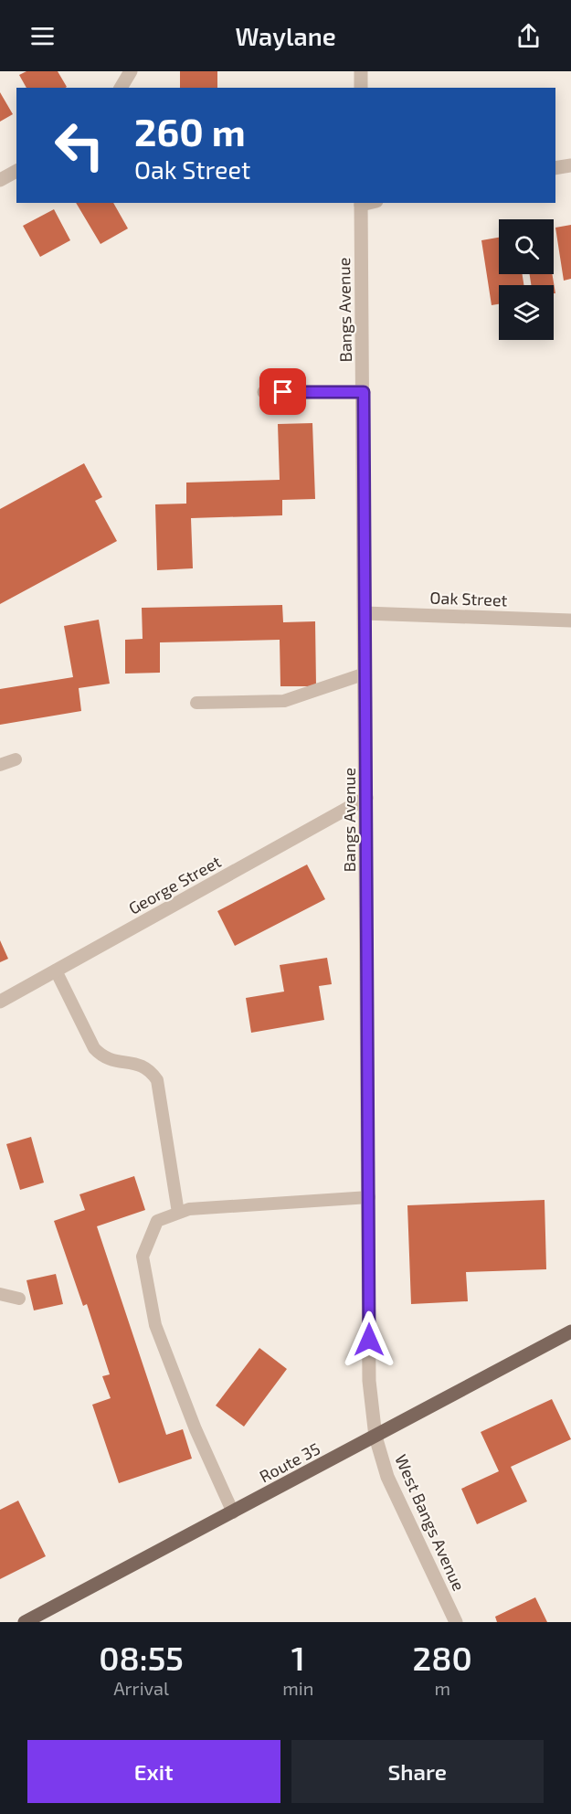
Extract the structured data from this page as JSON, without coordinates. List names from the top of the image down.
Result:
{
  "streets": {
    "main road": ["Route 35"],
    "street": [
      "Bangs Avenue",
      "Oak Street",
      "George Street",
      "West Bangs Avenue"
    ]
  },
  "crossings": [
    ["Bangs Avenue", "Oak Street"],
    ["Bangs Avenue", "George Street"],
    ["Bangs Avenue", "Route 35"],
    ["Bangs Avenue", "West Bangs Avenue"],
    ["Route 35", "West Bangs Avenue"]
  ],
  "page": {
    "header": "Waylane",
    "turn": ["260 m", "Oak Street"],
    "eta": [
      "08:55",
      "Arrival",
      "1",
      "min",
      "280",
      "m"
    ],
    "buttons": ["Exit", "Share"]
  }
}
